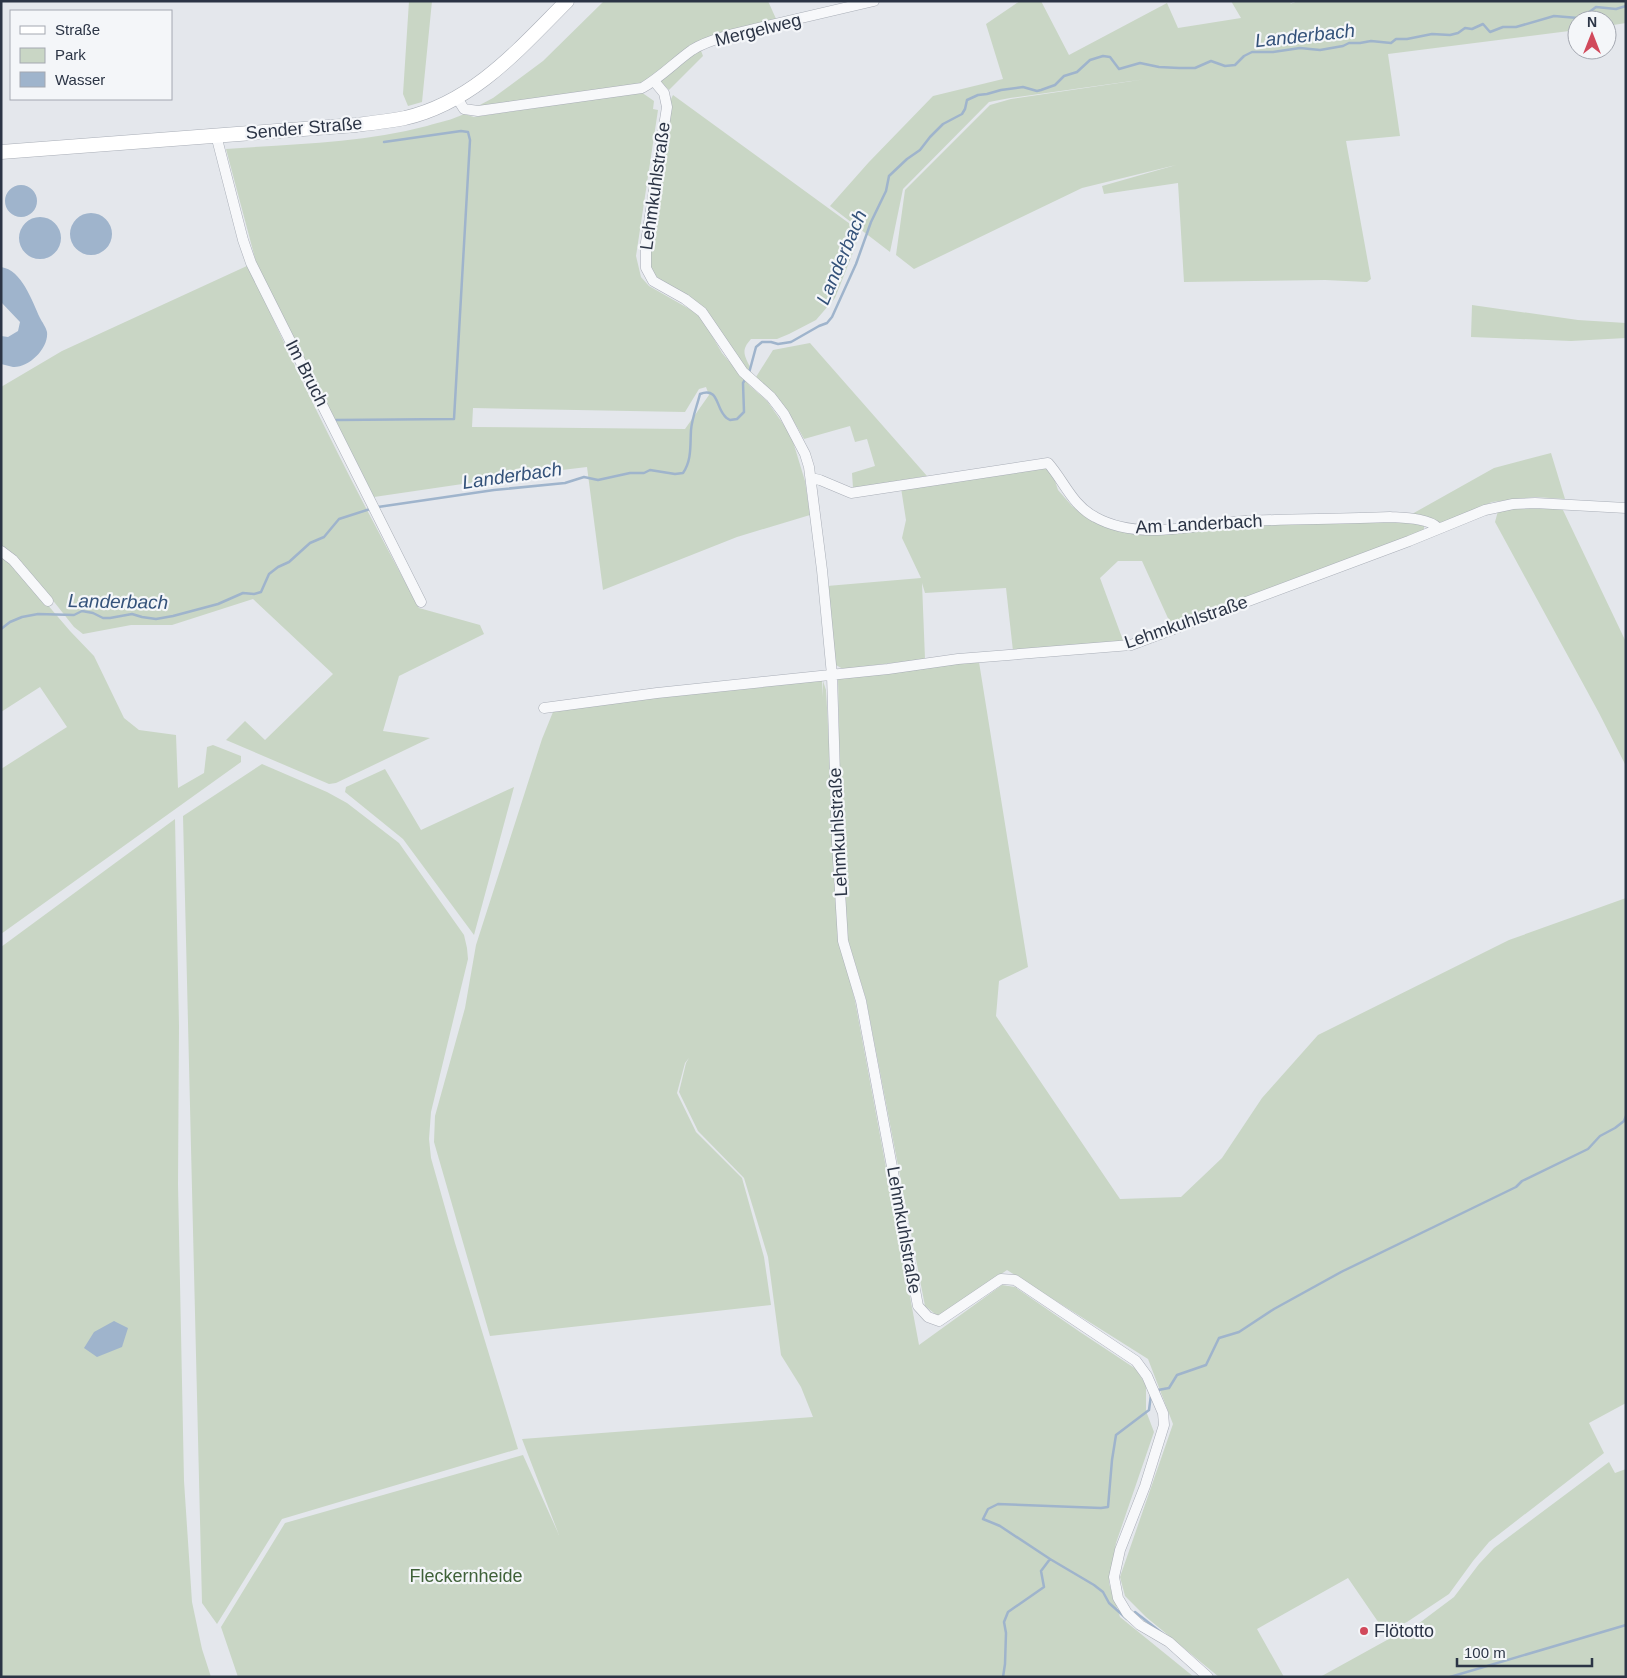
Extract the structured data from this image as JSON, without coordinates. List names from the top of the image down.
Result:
{
  "streets": {
    "main road": ["Sender Straße"],
    "street": [
      "Mergelweg",
      "Lehmkuhlstraße",
      "Im Bruch",
      "Am Landerbach"
    ]
  },
  "crossings": [
    ["Mergelweg", "Lehmkuhlstraße"],
    ["Sender Straße", "Im Bruch"],
    ["Lehmkuhlstraße", "Am Landerbach"]
  ],
  "water": ["Landerbach"],
  "parks": ["Fleckernheide"],
  "places": ["Flötotto"],
  "legend": ["Straße", "Park", "Wasser"],
  "scale_bar": "100 m",
  "north": "top"
}
